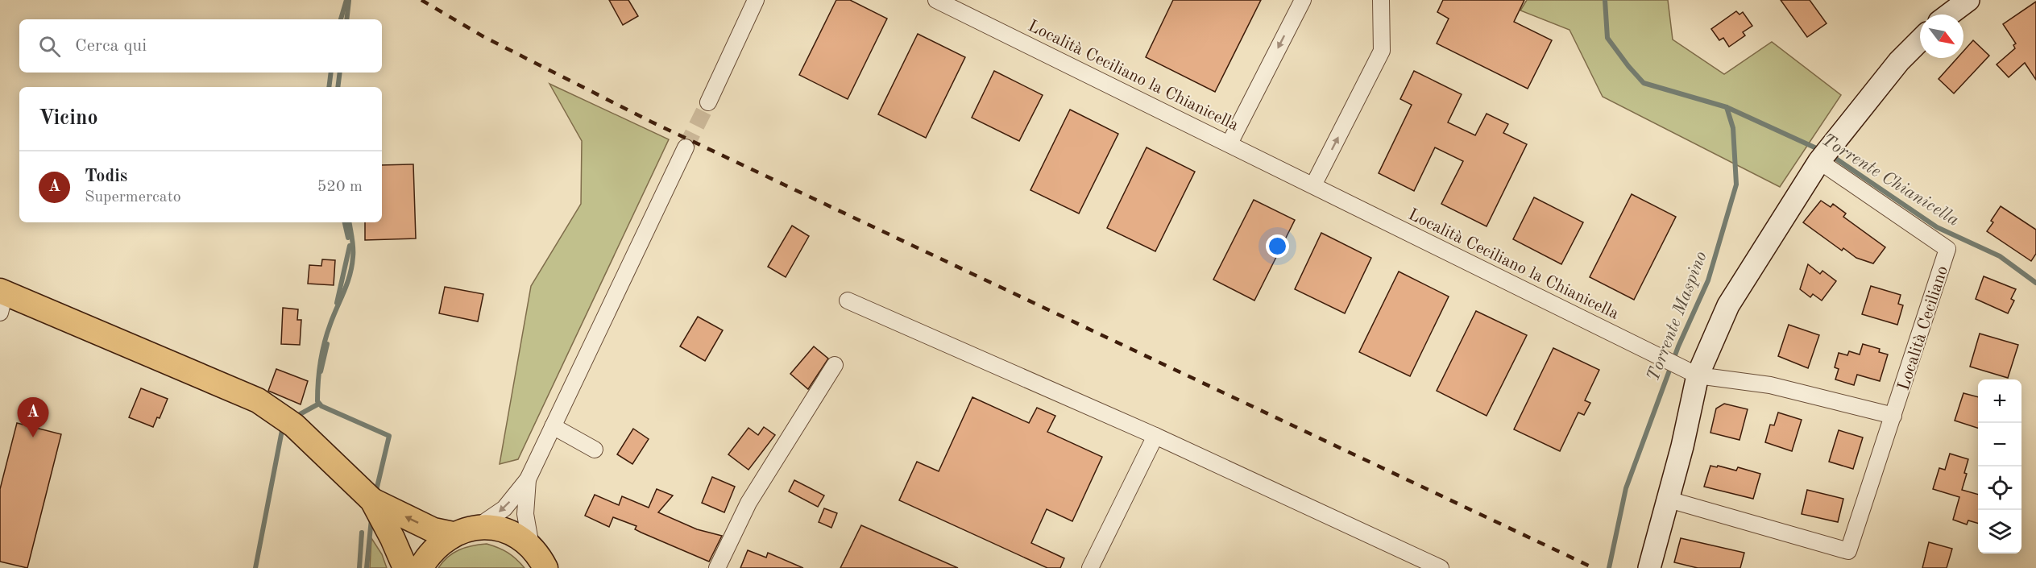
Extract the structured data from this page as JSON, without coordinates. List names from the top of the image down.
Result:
{
  "streets": {
    "street": ["Località Ceciliano la Chianicella", "Località Ceciliano"]
  },
  "water": ["Torrente Chianicella", "Torrente Maspino"],
  "north": "bottom right",
  "page": {
    "search": "Cerca qui",
    "heading": "Vicino",
    "list": [
      {
        "mark": "A",
        "name": "Todis",
        "note": "Supermercato",
        "value": "520 m"
      }
    ],
    "map_buttons": ["+", "−"],
    "pins": "A"
  }
}
